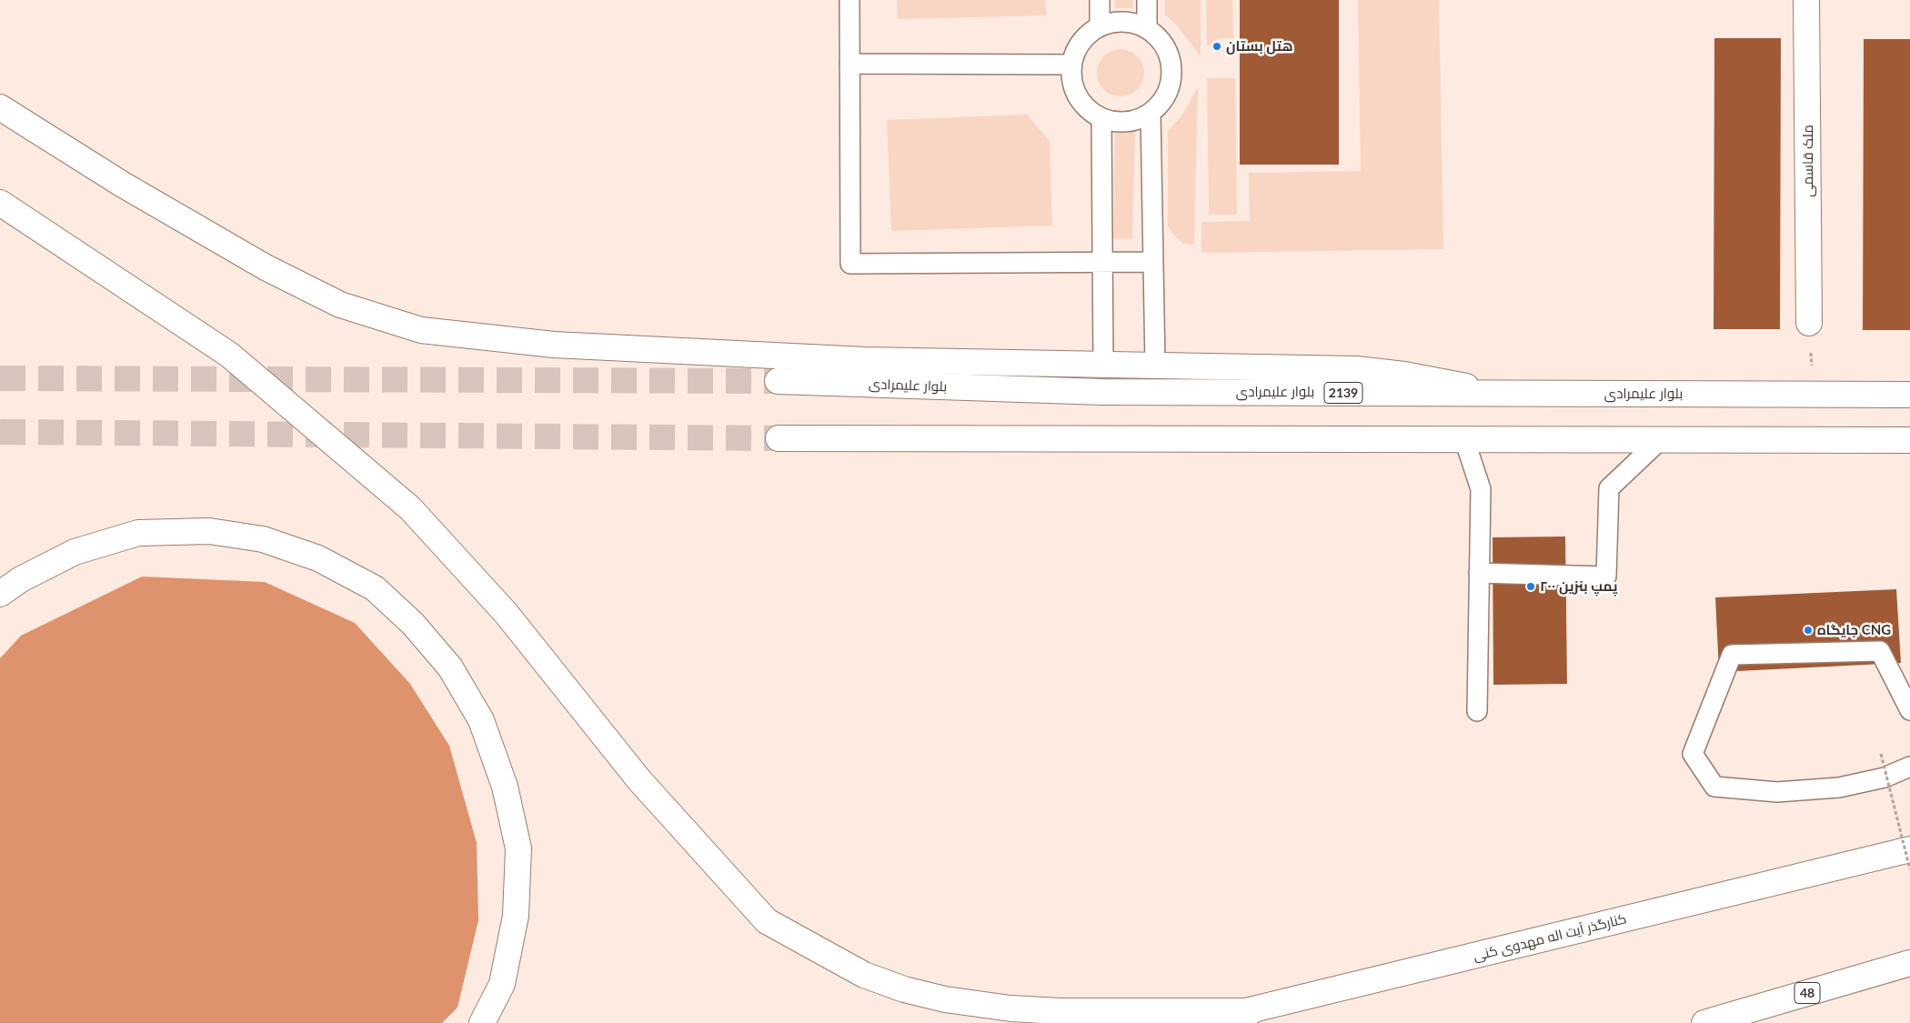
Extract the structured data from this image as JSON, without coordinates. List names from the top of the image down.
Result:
{
  "streets": {
    "main road": [
      "ملک قاسمی",
      "بلوار علیمرادی",
      "2139",
      "کنارگذر آیت اله مهدوی کنی",
      "48"
    ]
  },
  "places": ["هتل بستان", "پمپ بنزین ۲۰۰", "جایگاه CNG"]
}
